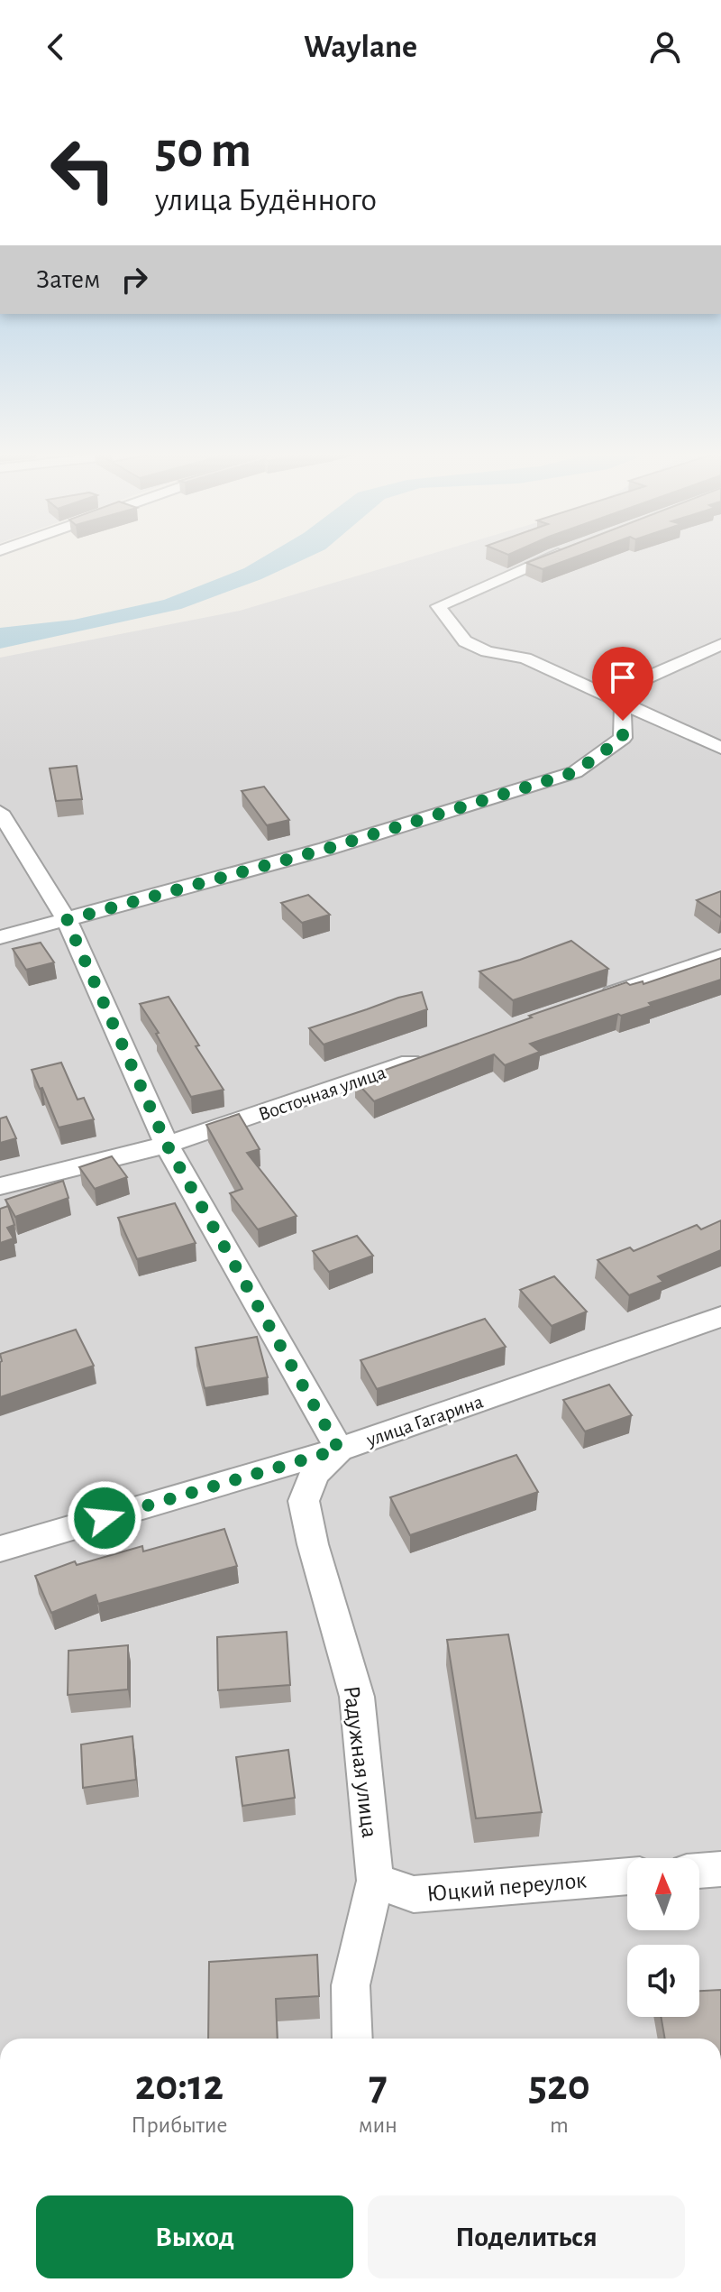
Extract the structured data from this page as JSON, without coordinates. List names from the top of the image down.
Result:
{
  "streets": {
    "street": [
      "Восточная улица",
      "улица Гагарина",
      "Радужная улица",
      "Юцкий переулок"
    ]
  },
  "crossings": [
    ["улица Гагарина", "Радужная улица"],
    ["Радужная улица", "Юцкий переулок"]
  ],
  "north": "top",
  "page": {
    "header": "Waylane",
    "turn": ["50 m", "улица Будённого"],
    "then": "Затем",
    "eta": [
      "20:12",
      "Прибытие",
      "7",
      "мин",
      "520",
      "m"
    ],
    "buttons": ["Выход", "Поделиться"]
  }
}
